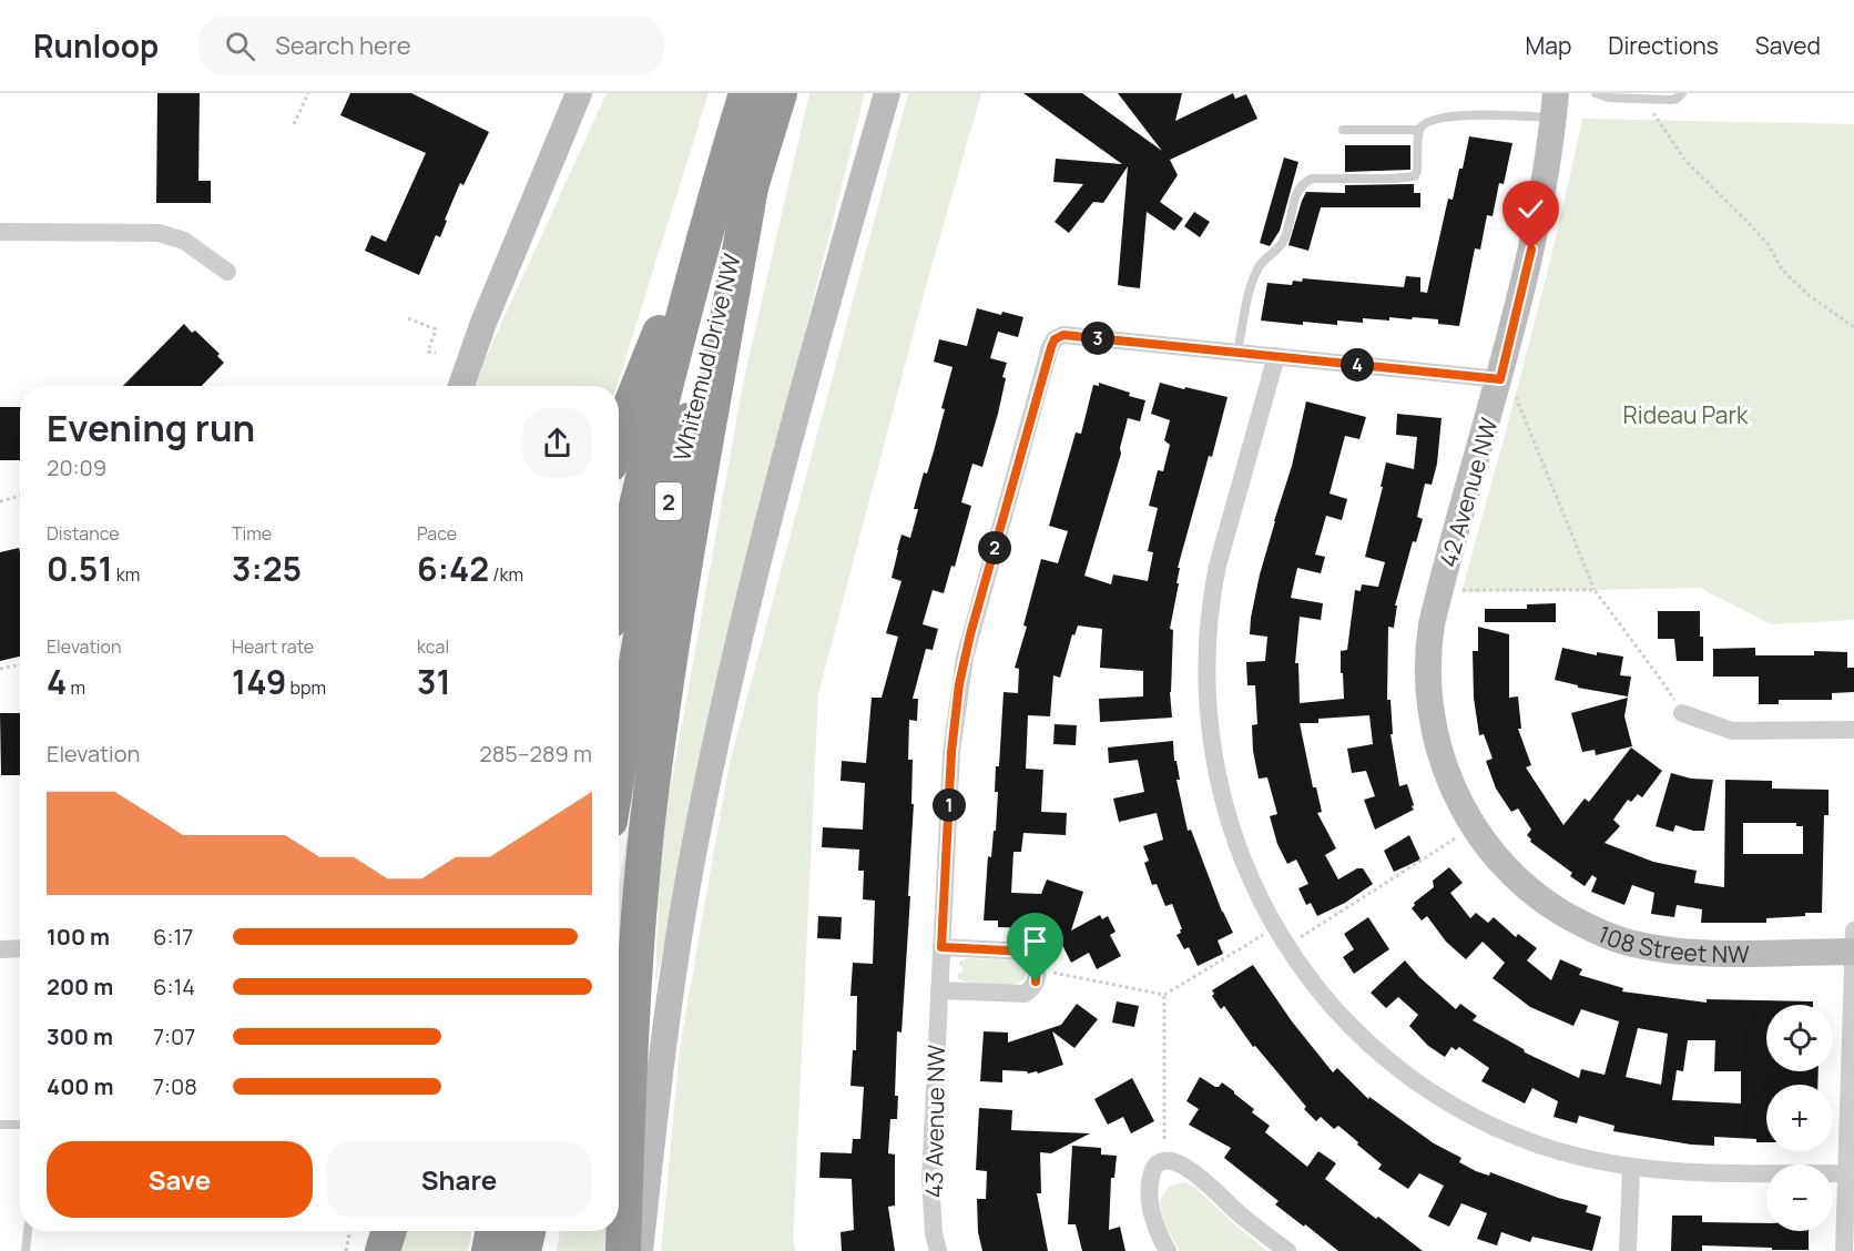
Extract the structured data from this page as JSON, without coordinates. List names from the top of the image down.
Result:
{
  "streets": {
    "highway": ["Whitemud Drive NW", "2"],
    "street": ["42 Avenue NW", "108 Street NW", "43 Avenue NW"]
  },
  "crossings": [
    ["42 Avenue NW", "108 Street NW"]
  ],
  "parks": ["Rideau Park"],
  "page": {
    "header": "Runloop",
    "search": "Search here",
    "nav": ["Map", "Directions", "Saved"],
    "pins": [
      "3",
      "4",
      "2",
      "1"
    ],
    "heading": ["Evening run", "20:09"],
    "stats": [
      ["Distance", "0.51 km"],
      ["Time", "3:25"],
      ["Pace", "6:42 /km"],
      ["Elevation", "4 m"],
      ["Heart rate", "149 bpm"],
      ["kcal", "31"]
    ],
    "chart": ["Elevation", "285–289 m"],
    "list": [
      {
        "name": "100 m",
        "note": "6:17"
      },
      {
        "name": "200 m",
        "note": "6:14"
      },
      {
        "name": "300 m",
        "note": "7:07"
      },
      {
        "name": "400 m",
        "note": "7:08"
      }
    ],
    "map_buttons": ["+", "−"],
    "buttons": ["Save", "Share"]
  }
}
